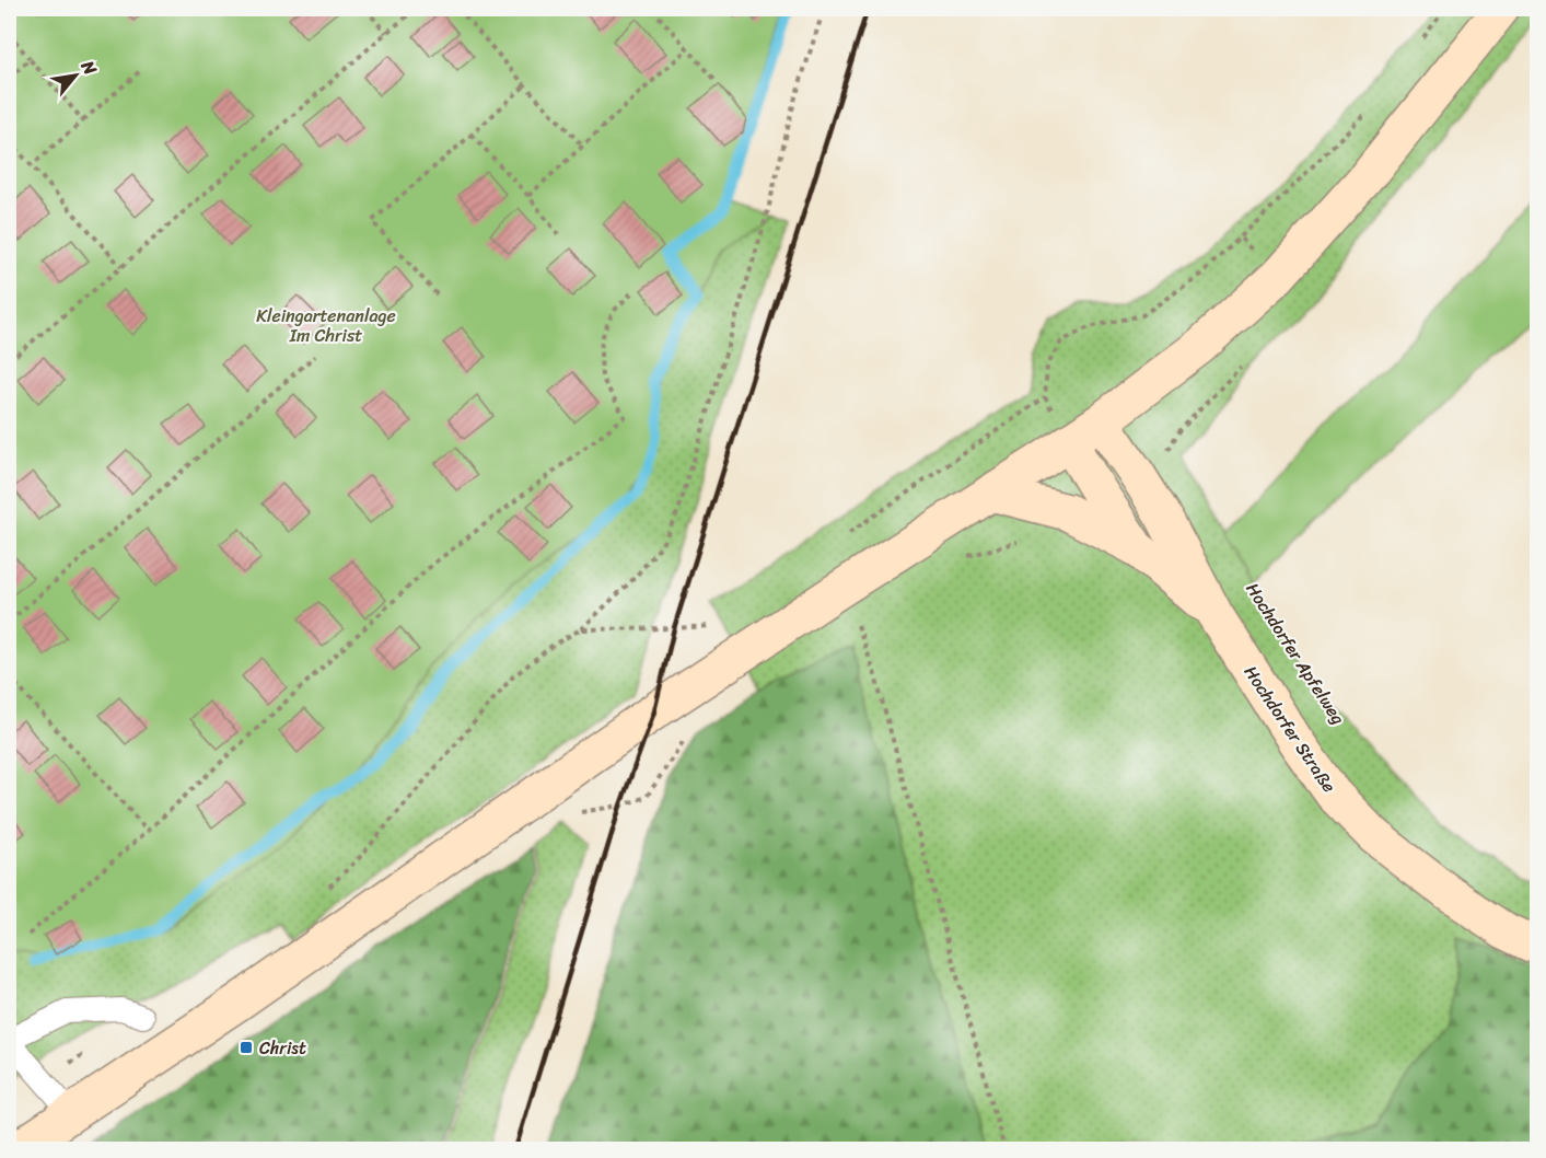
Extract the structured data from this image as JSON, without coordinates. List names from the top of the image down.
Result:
{
  "streets": {
    "main road": ["Hochdorfer Straße"]
  },
  "parks": ["Kleingartenanlage Im Christ"],
  "places": {
    "transit": ["Christ"]
  },
  "north": "top right"
}
